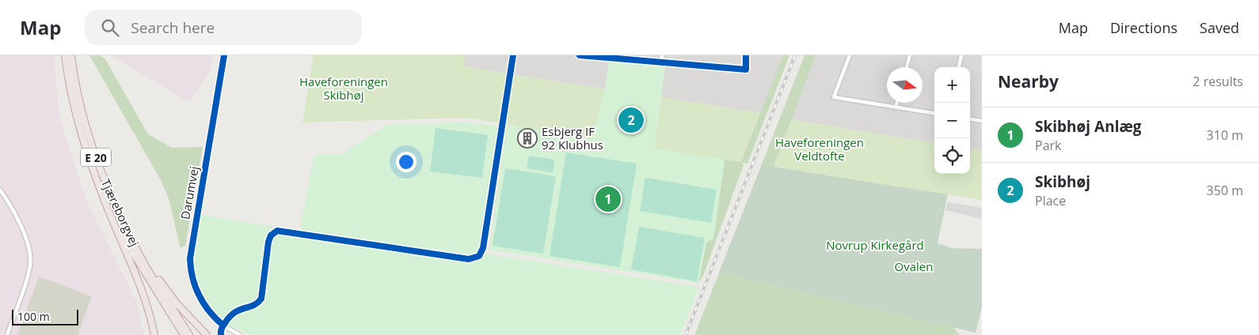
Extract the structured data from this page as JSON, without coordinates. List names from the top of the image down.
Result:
{
  "streets": {
    "highway": ["E 20", "Tjæreborgvej"],
    "street": ["Darumvej"]
  },
  "crossings": [
    ["E 20", "Tjæreborgvej"]
  ],
  "parks": [
    "Haveforeningen Skibhøj",
    "Haveforeningen Veldtofte",
    "Novrup Kirkegård",
    "Ovalen"
  ],
  "places": {
    "building": ["Esbjerg IF 92 Klubhus"]
  },
  "scale_bar": "100 m",
  "north": "right",
  "page": {
    "header": "Map",
    "search": "Search here",
    "nav": ["Map", "Directions", "Saved"],
    "heading": ["Nearby", "2 results"],
    "map_buttons": ["+", "−"],
    "pins": ["2", "1"],
    "list": [
      {
        "mark": "1",
        "name": "Skibhøj Anlæg",
        "note": "Park",
        "value": "310 m"
      },
      {
        "mark": "2",
        "name": "Skibhøj",
        "note": "Place",
        "value": "350 m"
      }
    ],
    "scale": "100 m"
  }
}
